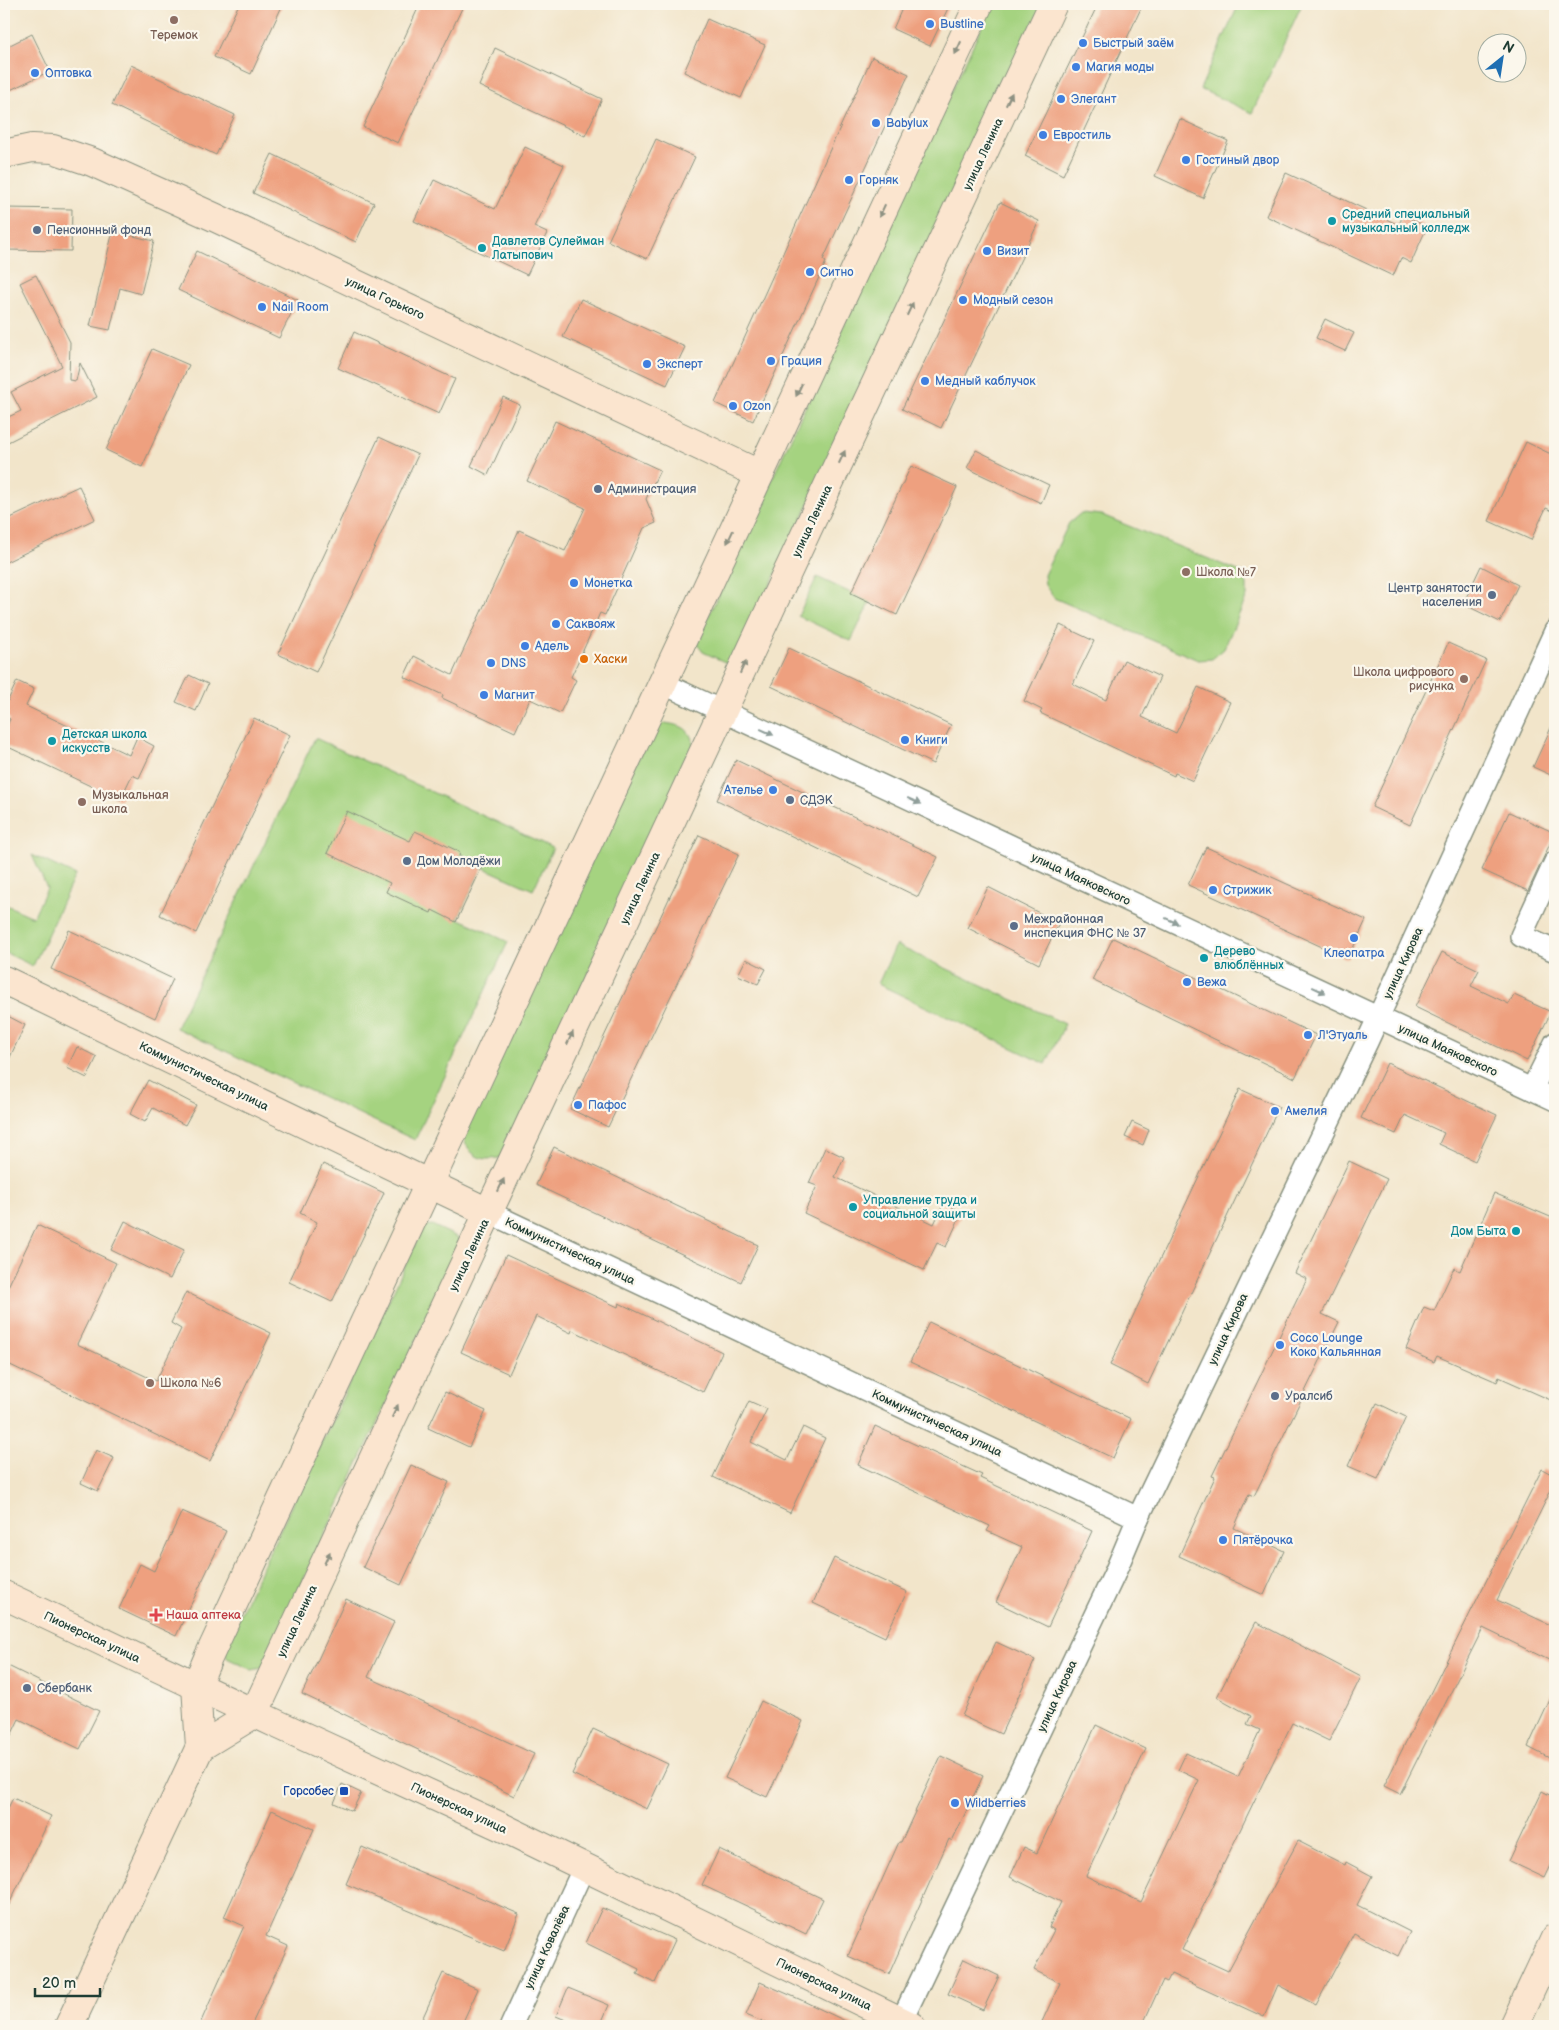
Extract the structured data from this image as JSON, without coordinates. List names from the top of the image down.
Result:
{
  "streets": {
    "main road": [
      "улица Ленина",
      "улица Горького",
      "Коммунистическая улица",
      "Пионерская улица"
    ],
    "street": ["улица Маяковского", "улица Кирова", "улица Ковалёва"]
  },
  "crossings": [
    ["улица Ленина", "улица Маяковского"],
    ["улица Ленина", "Коммунистическая улица"],
    ["улица Ленина", "Пионерская улица"],
    ["улица Маяковского", "улица Кирова"],
    ["улица Кирова", "Коммунистическая улица"],
    ["улица Кирова", "Пионерская улица"],
    ["Пионерская улица", "улица Ковалёва"]
  ],
  "one_way": ["улица Маяковского"],
  "places": {
    "other": [
      "Теремок",
      "Bustline",
      "Быстрый заём",
      "Магия моды",
      "Оптовка",
      "Элегант",
      "Babylux",
      "Евростиль",
      "Гостиный двор",
      "Горняк",
      "Средний специальный музыкальный колледж",
      "Пенсионный фонд",
      "Давлетов Сулейман Латыпович",
      "Визит",
      "Ситно",
      "Модный сезон",
      "Nail Room",
      "Грация",
      "Эксперт",
      "Медный каблучок",
      "Ozon",
      "Администрация",
      "Школа №7",
      "Монетка",
      "Центр занятости населения",
      "Саквояж",
      "Адель",
      "Хаски",
      "DNS",
      "Школа цифрового рисунка",
      "Магнит",
      "Книги",
      "Детская школа искусств",
      "Ателье",
      "СДЭК",
      "Музыкальная школа",
      "Дом Молодёжи",
      "Стрижик",
      "Межрайонная инспекция ФНС № 37",
      "Клеопатра",
      "Дерево влюблённых",
      "Вежа",
      "Л'Этуаль",
      "Пафос",
      "Амелия",
      "Управление труда и социальной защиты",
      "Дом Быта",
      "Coco Lounge Коко Кальянная",
      "Школа №6",
      "Уралсиб",
      "Пятёрочка",
      "Сбербанк",
      "Wildberries"
    ],
    "health": ["Наша аптека"],
    "transit": ["Горсобес"]
  },
  "scale_bar": "20 m",
  "north": "top right"
}
